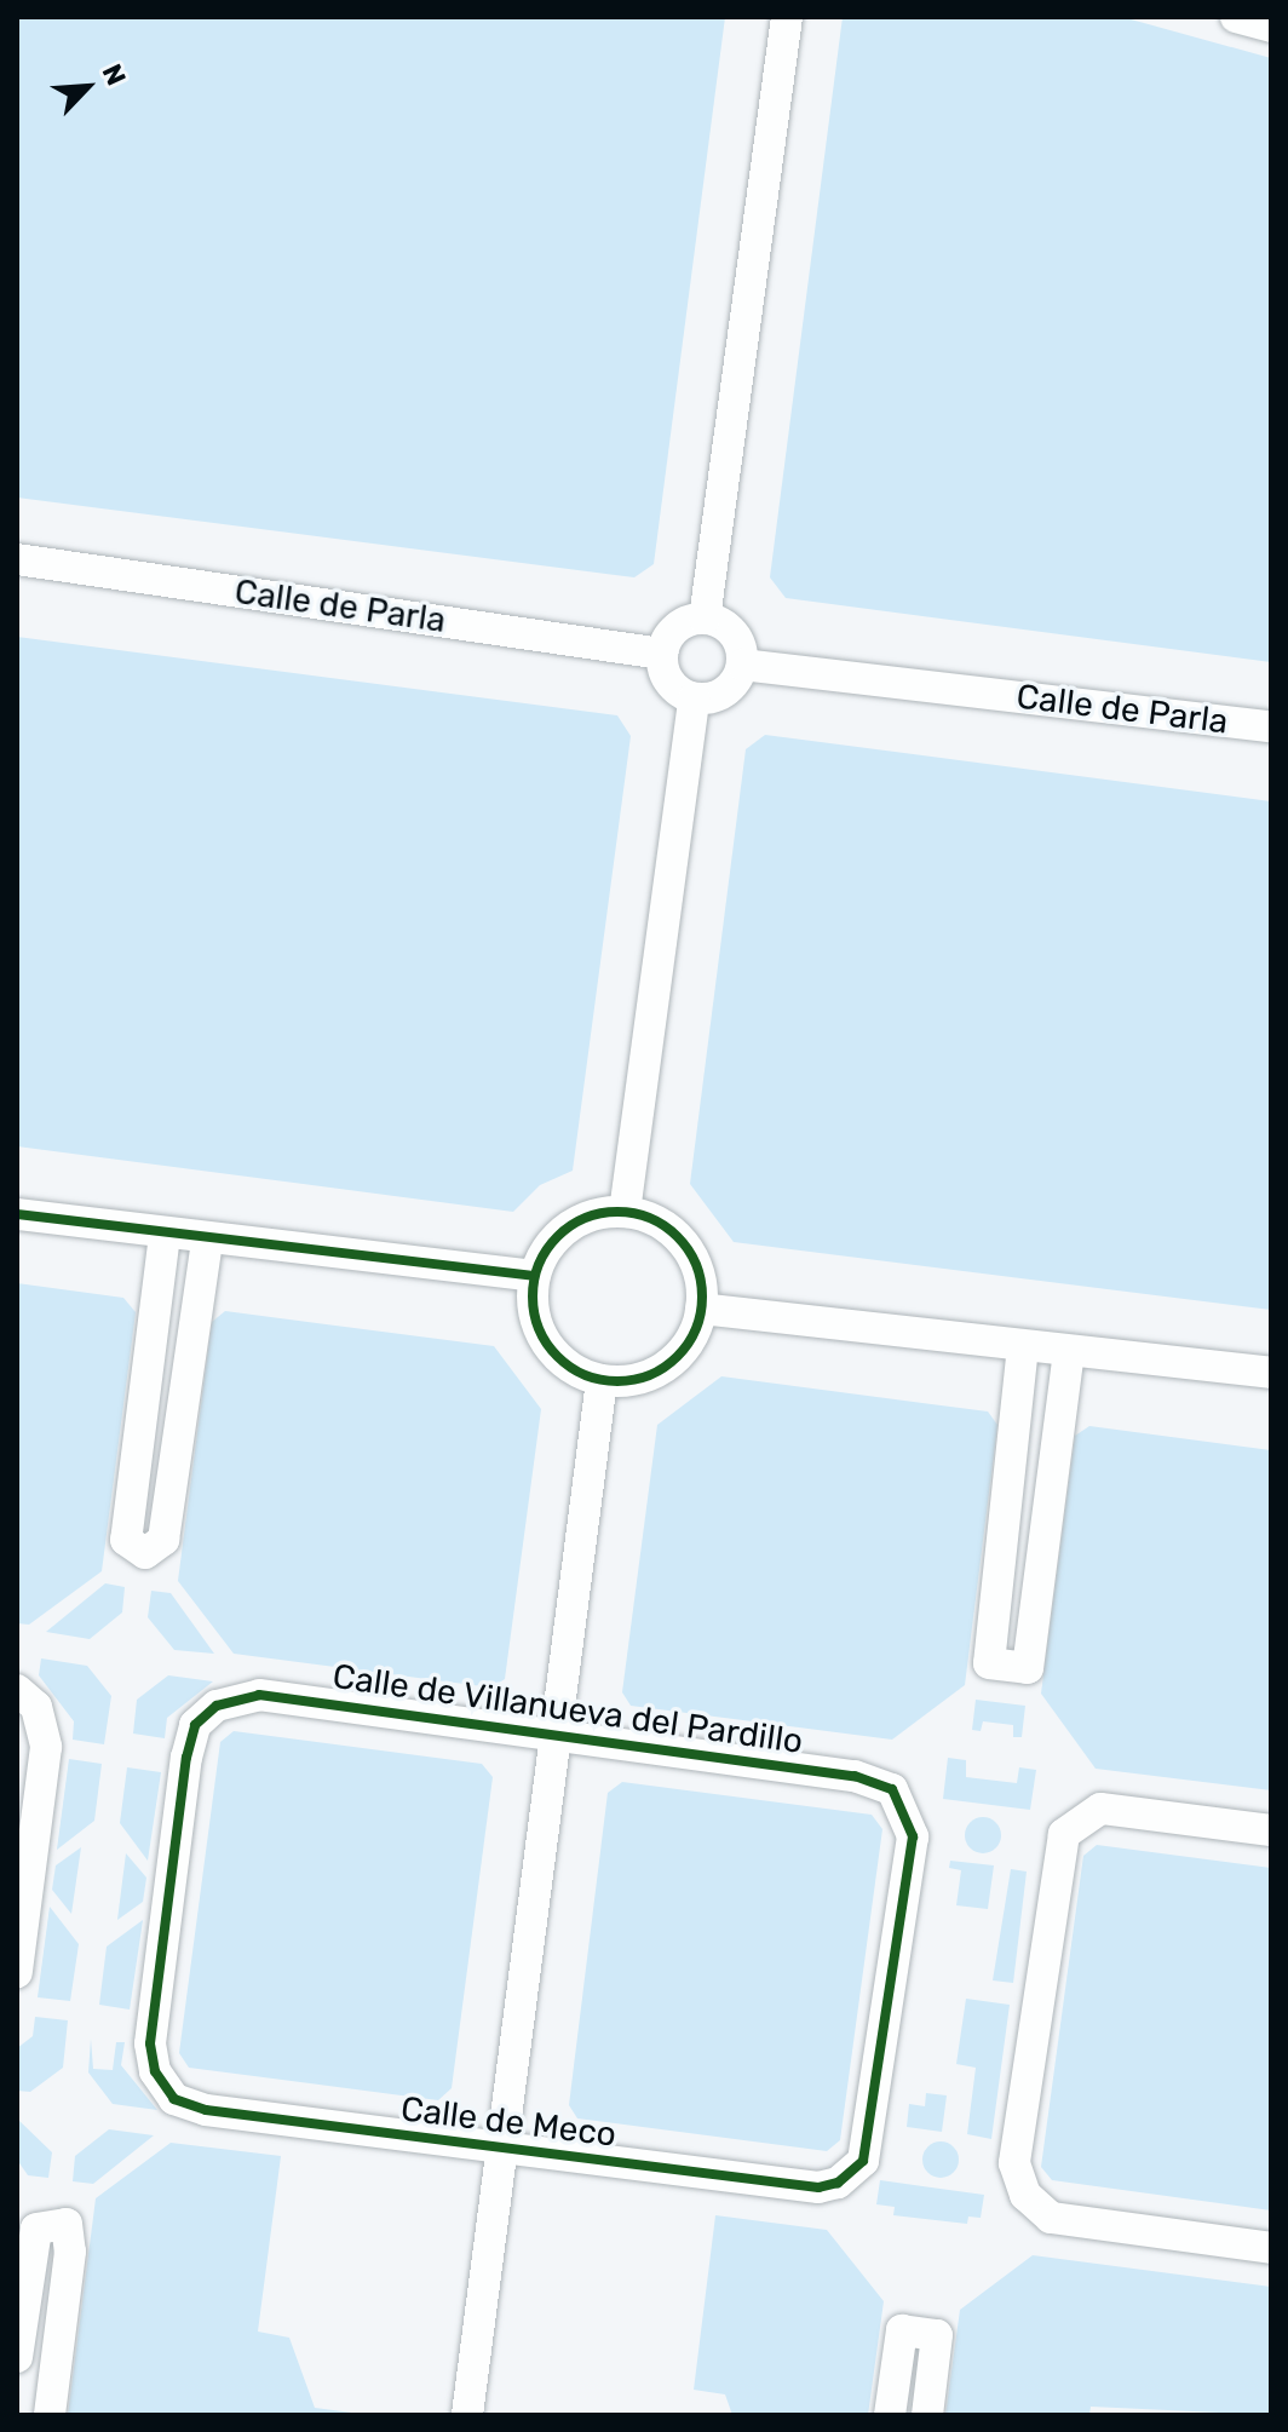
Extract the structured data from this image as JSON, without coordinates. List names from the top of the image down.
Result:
{
  "streets": {
    "street": ["Calle de Parla", "Calle de Villanueva del Pardillo", "Calle de Meco"]
  },
  "crossings": [
    ["Calle de Villanueva del Pardillo", "Calle de Meco"]
  ],
  "north": "top right"
}
